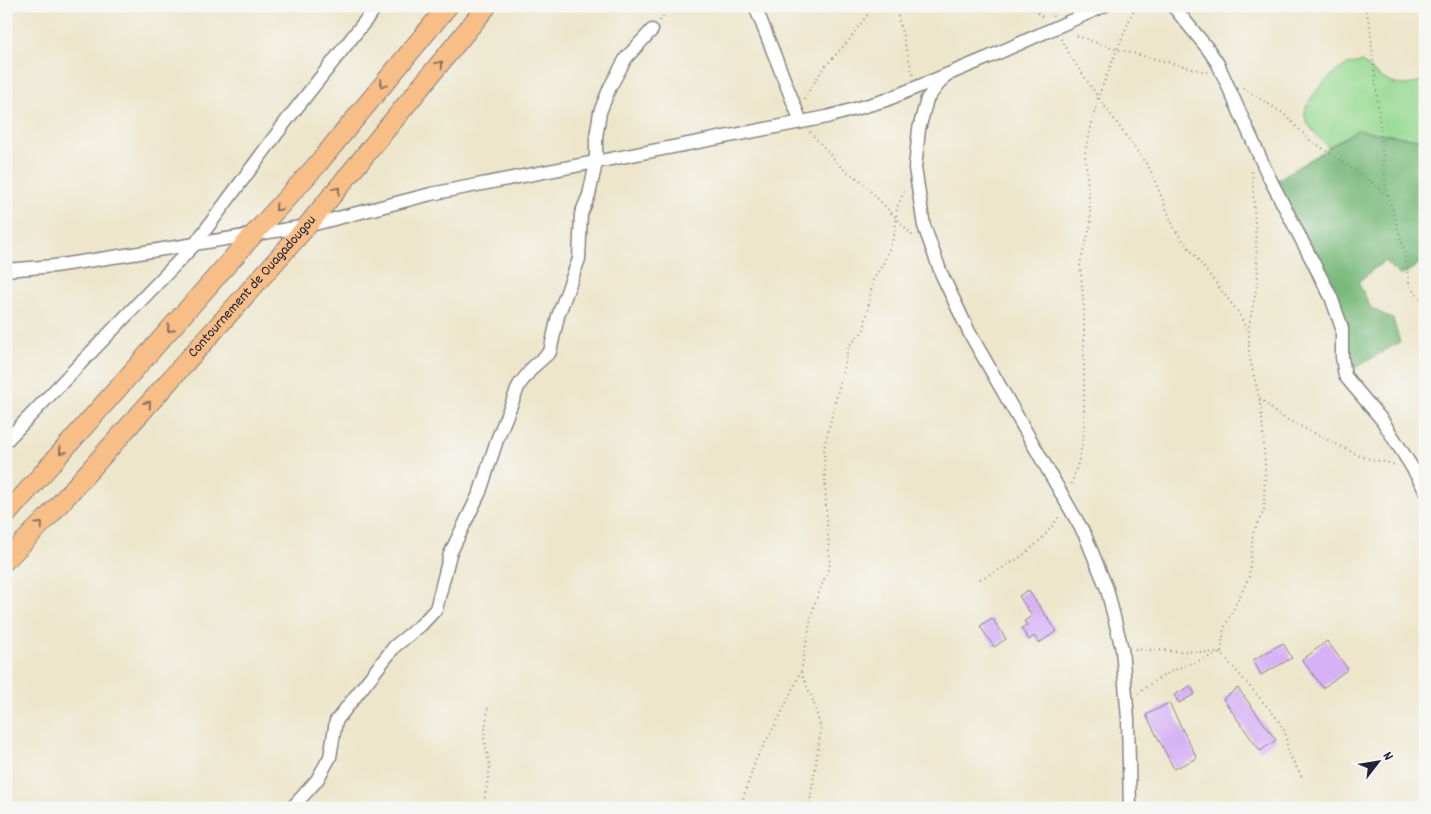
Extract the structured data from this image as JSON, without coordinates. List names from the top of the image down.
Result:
{
  "streets": {
    "highway": ["Contournement de Ouagadougou"]
  },
  "north": "top right"
}
